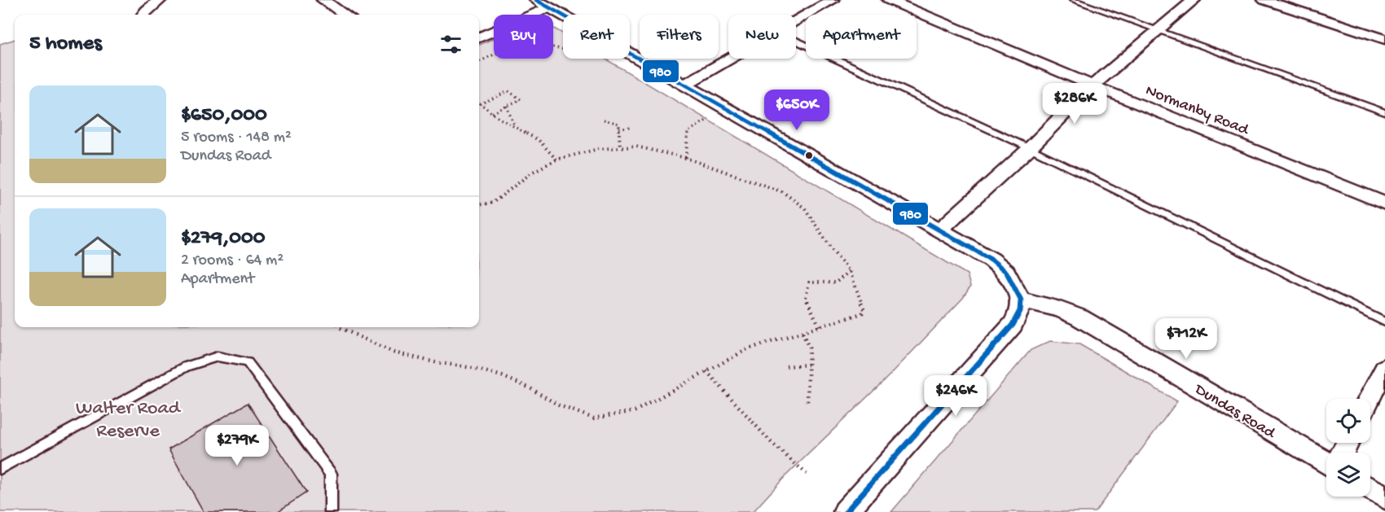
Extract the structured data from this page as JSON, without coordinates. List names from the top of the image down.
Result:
{
  "streets": {
    "street": ["Normanby Road", "Dundas Road"]
  },
  "parks": ["Walter Road Reserve"],
  "lines": ["transit line 980"],
  "page": {
    "chip": [
      "Buy",
      "Rent",
      "Filters",
      "New",
      "Apartment"
    ],
    "heading": "5 homes",
    "list": [
      {
        "name": "$650,000",
        "note": "5 rooms · 148 m² · Dundas Road"
      },
      {
        "name": "$279,000",
        "note": "2 rooms · 64 m² · Apartment"
      }
    ],
    "price": [
      "$286K",
      "$650K",
      "$712K",
      "$246K",
      "$279K"
    ]
  }
}
